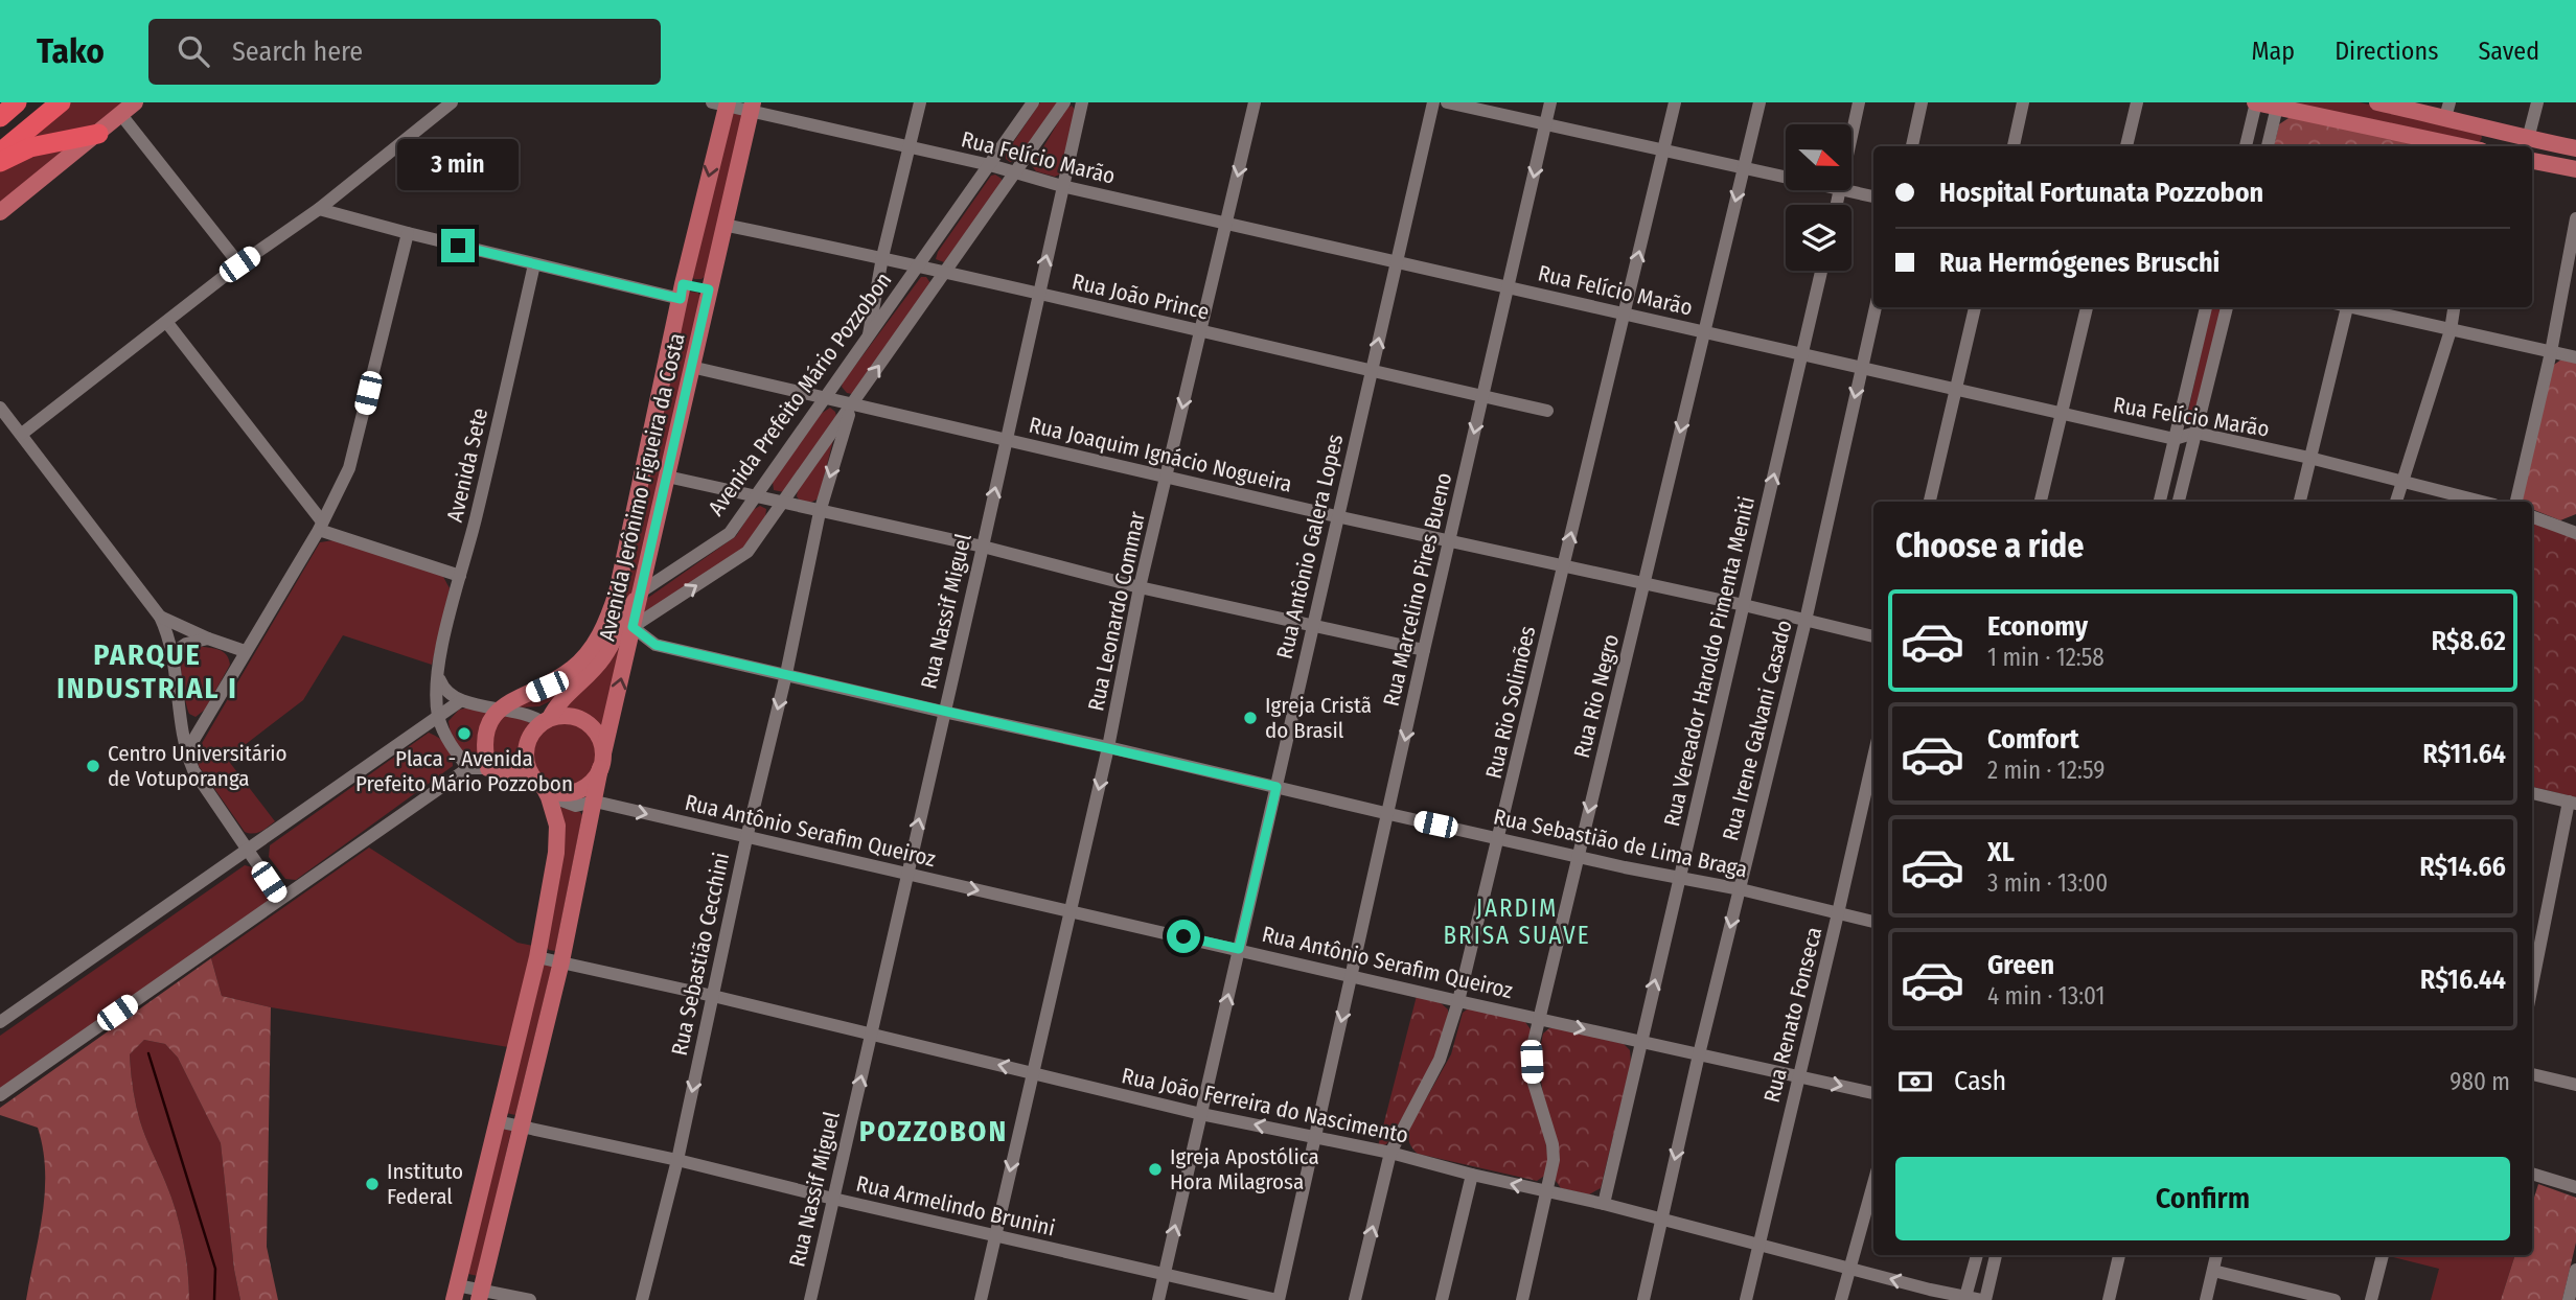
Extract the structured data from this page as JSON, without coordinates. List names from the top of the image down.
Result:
{
  "streets": {
    "main road": ["Avenida Prefeito Mário Pozzobon", "Avenida Jerônimo Figueira da Costa"],
    "street": [
      "Rua Felício Marão",
      "Rua João Prince",
      "Rua Joaquim Ignácio Nogueira",
      "Avenida Sete",
      "Rua Antônio Galera Lopes",
      "Rua Marcelino Pires Bueno",
      "Rua Nassif Miguel",
      "Rua Leonardo Commar",
      "Rua Vereador Haroldo Pimenta Meniti",
      "Rua Rio Negro",
      "Rua Rio Solimões",
      "Rua Irene Galvani Casado",
      "Rua Antônio Serafim Queiroz",
      "Rua Sebastião de Lima Braga",
      "Rua Sebastião Cecchini",
      "Rua Renato Fonseca",
      "Rua João Ferreira do Nascimento",
      "Rua Armelindo Brunini"
    ]
  },
  "crossings": [
    ["Rua Felício Marão", "Avenida Prefeito Mário Pozzobon"],
    ["Rua Felício Marão", "Avenida Jerônimo Figueira da Costa"],
    ["Rua Felício Marão", "Rua Antônio Galera Lopes"],
    ["Rua Felício Marão", "Rua Marcelino Pires Bueno"],
    ["Rua Felício Marão", "Rua Nassif Miguel"],
    ["Rua Felício Marão", "Rua Leonardo Commar"],
    ["Rua Felício Marão", "Rua Vereador Haroldo Pimenta Meniti"],
    ["Rua Felício Marão", "Rua Rio Negro"],
    ["Rua Felício Marão", "Rua Rio Solimões"],
    ["Rua Felício Marão", "Rua Irene Galvani Casado"],
    ["Rua João Prince", "Avenida Prefeito Mário Pozzobon"],
    ["Rua João Prince", "Avenida Jerônimo Figueira da Costa"],
    ["Rua João Prince", "Rua Antônio Galera Lopes"],
    ["Rua João Prince", "Rua Marcelino Pires Bueno"],
    ["Rua João Prince", "Rua Nassif Miguel"],
    ["Rua João Prince", "Rua Leonardo Commar"],
    ["Avenida Prefeito Mário Pozzobon", "Rua Joaquim Ignácio Nogueira"],
    ["Avenida Prefeito Mário Pozzobon", "Avenida Jerônimo Figueira da Costa"],
    ["Avenida Prefeito Mário Pozzobon", "Rua Antônio Serafim Queiroz"],
    ["Rua Joaquim Ignácio Nogueira", "Avenida Jerônimo Figueira da Costa"],
    ["Rua Joaquim Ignácio Nogueira", "Rua Antônio Galera Lopes"],
    ["Rua Joaquim Ignácio Nogueira", "Rua Marcelino Pires Bueno"],
    ["Rua Joaquim Ignácio Nogueira", "Rua Nassif Miguel"],
    ["Rua Joaquim Ignácio Nogueira", "Rua Leonardo Commar"],
    ["Rua Joaquim Ignácio Nogueira", "Rua Vereador Haroldo Pimenta Meniti"],
    ["Rua Joaquim Ignácio Nogueira", "Rua Rio Negro"],
    ["Rua Joaquim Ignácio Nogueira", "Rua Rio Solimões"],
    ["Rua Joaquim Ignácio Nogueira", "Rua Irene Galvani Casado"],
    ["Rua Joaquim Ignácio Nogueira", "Rua Sebastião Cecchini"],
    ["Avenida Jerônimo Figueira da Costa", "Rua Antônio Serafim Queiroz"],
    ["Avenida Jerônimo Figueira da Costa", "Rua Sebastião de Lima Braga"],
    ["Avenida Jerônimo Figueira da Costa", "Rua João Ferreira do Nascimento"],
    ["Avenida Jerônimo Figueira da Costa", "Rua Armelindo Brunini"],
    ["Rua Antônio Galera Lopes", "Rua Antônio Serafim Queiroz"],
    ["Rua Antônio Galera Lopes", "Rua Sebastião de Lima Braga"],
    ["Rua Antônio Galera Lopes", "Rua João Ferreira do Nascimento"],
    ["Rua Antônio Galera Lopes", "Rua Armelindo Brunini"],
    ["Rua Marcelino Pires Bueno", "Rua Antônio Serafim Queiroz"],
    ["Rua Marcelino Pires Bueno", "Rua Sebastião de Lima Braga"],
    ["Rua Marcelino Pires Bueno", "Rua João Ferreira do Nascimento"],
    ["Rua Marcelino Pires Bueno", "Rua Armelindo Brunini"],
    ["Rua Nassif Miguel", "Rua Antônio Serafim Queiroz"],
    ["Rua Nassif Miguel", "Rua Sebastião de Lima Braga"],
    ["Rua Nassif Miguel", "Rua João Ferreira do Nascimento"],
    ["Rua Nassif Miguel", "Rua Armelindo Brunini"],
    ["Rua Leonardo Commar", "Rua Antônio Serafim Queiroz"],
    ["Rua Leonardo Commar", "Rua Sebastião de Lima Braga"],
    ["Rua Leonardo Commar", "Rua João Ferreira do Nascimento"],
    ["Rua Leonardo Commar", "Rua Armelindo Brunini"],
    ["Rua Vereador Haroldo Pimenta Meniti", "Rua Antônio Serafim Queiroz"],
    ["Rua Vereador Haroldo Pimenta Meniti", "Rua Sebastião de Lima Braga"],
    ["Rua Vereador Haroldo Pimenta Meniti", "Rua João Ferreira do Nascimento"],
    ["Rua Rio Negro", "Rua Antônio Serafim Queiroz"],
    ["Rua Rio Negro", "Rua Sebastião de Lima Braga"],
    ["Rua Rio Negro", "Rua João Ferreira do Nascimento"],
    ["Rua Rio Solimões", "Rua Antônio Serafim Queiroz"],
    ["Rua Rio Solimões", "Rua Sebastião de Lima Braga"],
    ["Rua Rio Solimões", "Rua João Ferreira do Nascimento"],
    ["Rua Irene Galvani Casado", "Rua Antônio Serafim Queiroz"],
    ["Rua Irene Galvani Casado", "Rua Sebastião de Lima Braga"],
    ["Rua Irene Galvani Casado", "Rua João Ferreira do Nascimento"],
    ["Rua Antônio Serafim Queiroz", "Rua Sebastião Cecchini"],
    ["Rua Antônio Serafim Queiroz", "Rua Renato Fonseca"],
    ["Rua Sebastião de Lima Braga", "Rua Sebastião Cecchini"],
    ["Rua Sebastião de Lima Braga", "Rua Renato Fonseca"],
    ["Rua Sebastião Cecchini", "Rua João Ferreira do Nascimento"],
    ["Rua Sebastião Cecchini", "Rua Armelindo Brunini"],
    ["Rua Renato Fonseca", "Rua João Ferreira do Nascimento"]
  ],
  "one_way": [
    "Rua Antônio Galera Lopes",
    "Rua Marcelino Pires Bueno",
    "Rua Nassif Miguel",
    "Rua Leonardo Commar",
    "Rua Vereador Haroldo Pimenta Meniti",
    "Rua Rio Negro",
    "Rua Rio Solimões",
    "Rua Irene Galvani Casado",
    "Rua Antônio Serafim Queiroz",
    "Rua Sebastião Cecchini"
  ],
  "districts": ["PARQUE INDUSTRIAL I", "JARDIM BRISA SUAVE", "POZZOBON"],
  "places": [
    "Igreja Cristã do Brasil",
    "Placa - Avenida Prefeito Mário Pozzobon",
    "Centro Universitário de Votuporanga",
    "Igreja Apostólica Hora Milagrosa",
    "Instituto Federal"
  ],
  "north": "right",
  "page": {
    "header": "Tako",
    "search": "Search here",
    "nav": ["Map", "Directions", "Saved"],
    "bubble": "3 min",
    "banner": ["Hospital Fortunata Pozzobon", "Rua Hermógenes Bruschi"],
    "heading": "Choose a ride",
    "list": [
      {
        "name": "Economy",
        "note": "1 min · 12:58",
        "value": "R$8.62"
      },
      {
        "name": "Comfort",
        "note": "2 min · 12:59",
        "value": "R$11.64"
      },
      {
        "name": "XL",
        "note": "3 min · 13:00",
        "value": "R$14.66"
      },
      {
        "name": "Green",
        "note": "4 min · 13:01",
        "value": "R$16.44"
      }
    ],
    "pay": ["Cash", "980 m"],
    "buttons": "Confirm"
  }
}
